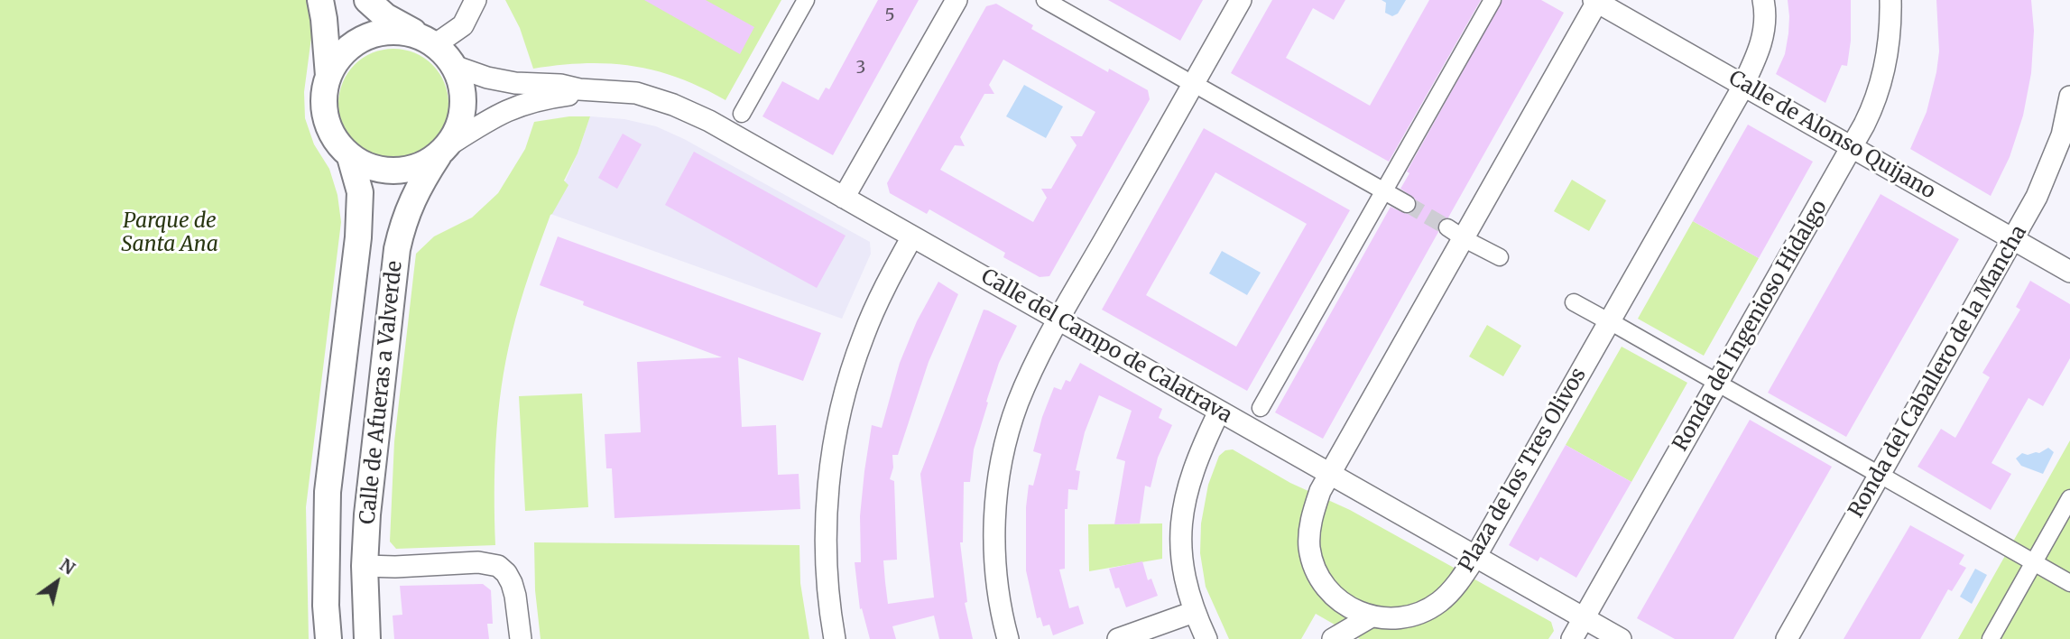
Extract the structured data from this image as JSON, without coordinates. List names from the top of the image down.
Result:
{
  "streets": {
    "street": [
      "Calle de Alonso Quijano",
      "Ronda del Ingenioso Hidalgo",
      "Calle del Campo de Calatrava",
      "Ronda del Caballero de la Mancha",
      "Calle de Afueras a Valverde",
      "Plaza de los Tres Olivos"
    ]
  },
  "crossings": [
    ["Calle de Alonso Quijano", "Ronda del Ingenioso Hidalgo"],
    ["Calle de Alonso Quijano", "Ronda del Caballero de la Mancha"],
    ["Calle de Alonso Quijano", "Plaza de los Tres Olivos"],
    ["Ronda del Ingenioso Hidalgo", "Calle del Campo de Calatrava"],
    ["Calle del Campo de Calatrava", "Calle de Afueras a Valverde"],
    ["Calle del Campo de Calatrava", "Plaza de los Tres Olivos"]
  ],
  "parks": ["Parque de Santa Ana"],
  "house_numbers": ["5", "3"],
  "north": "top right"
}
